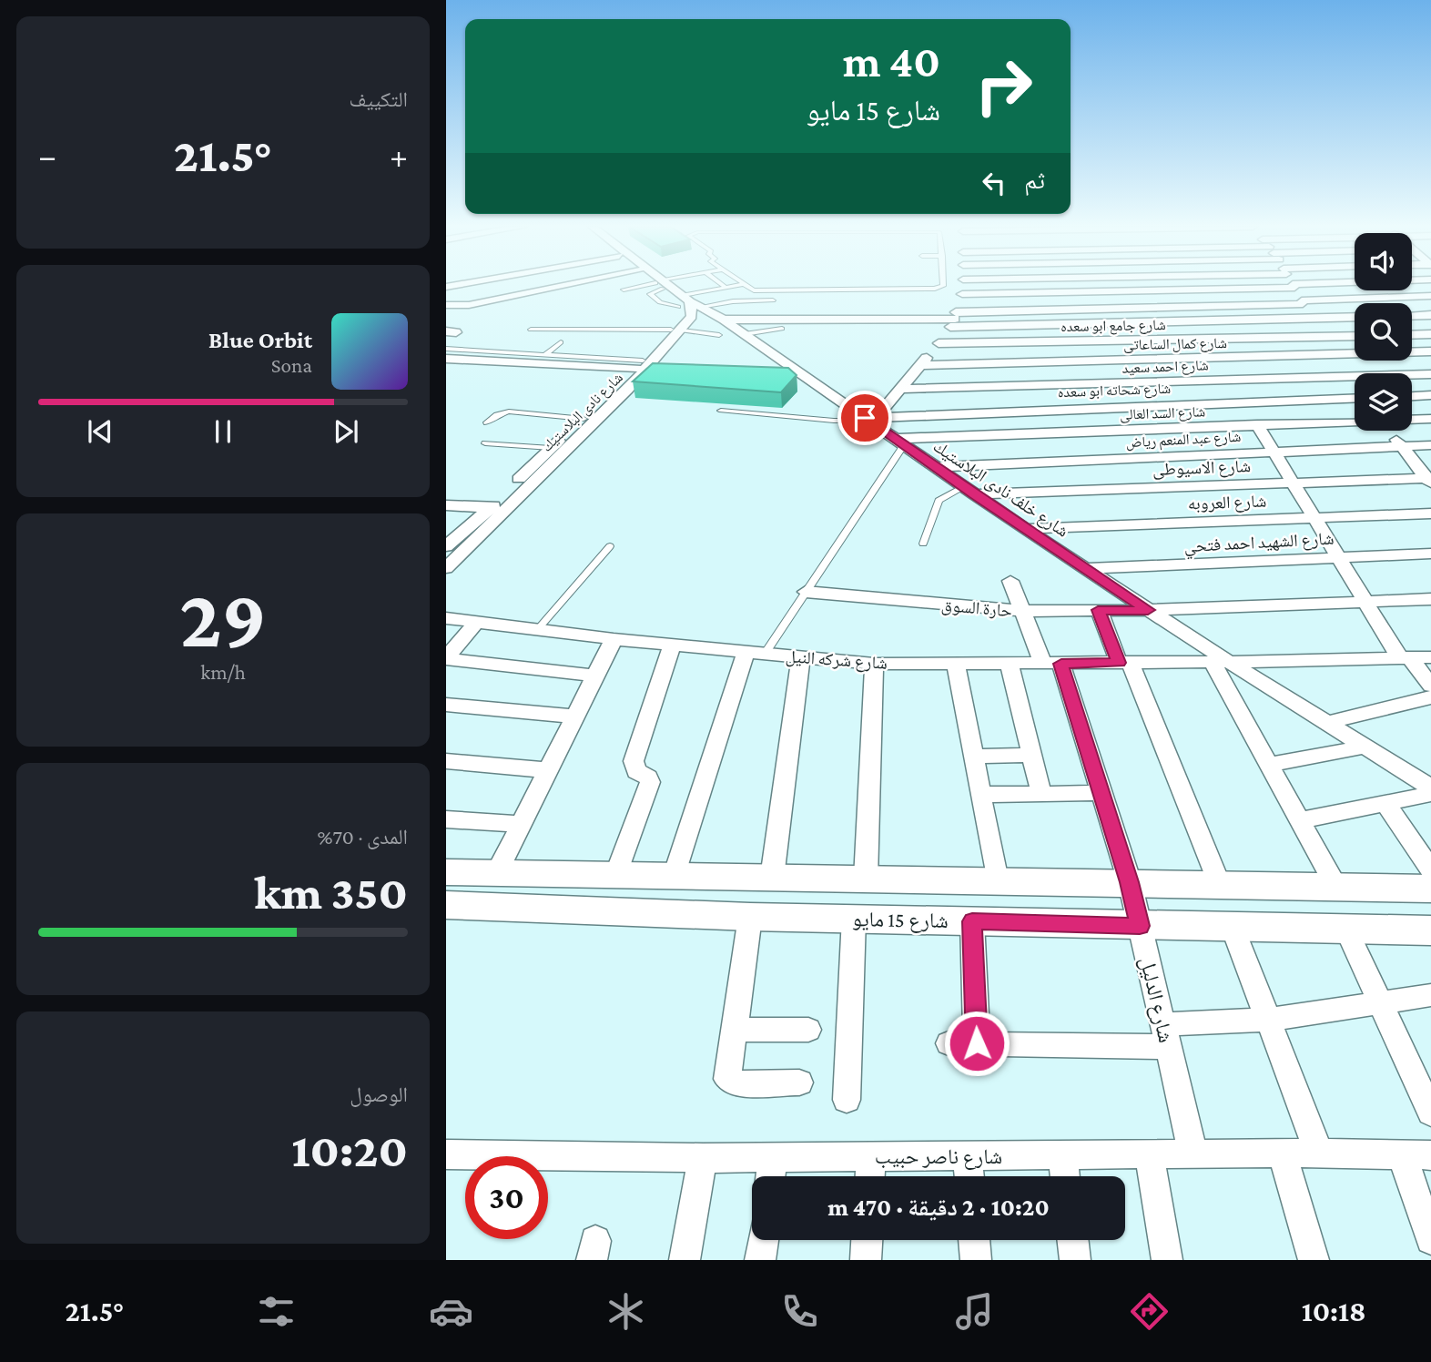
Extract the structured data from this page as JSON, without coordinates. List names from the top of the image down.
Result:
{
  "streets": {
    "main road": ["شارع 15 مايو"],
    "street": [
      "شارع جامع ابو سعده",
      "شارع كمال الساعاتى",
      "شارع احمد سعيد",
      "شارع شحاته ابو سعده",
      "شارع نادى البلاستيك",
      "شارع السد العالى",
      "شارع عبد المنعم رياض",
      "شارع الاسيوطى",
      "شارع خلف نادى البلاستيك",
      "شارع العروبه",
      "شارع الشهيد احمد فتحي",
      "حارة السوق",
      "شارع شركه النيل",
      "شارع الدليل",
      "شارع ناصر حبيب"
    ]
  },
  "crossings": [
    ["شارع شحاته ابو سعده", "شارع خلف نادى البلاستيك"],
    ["شارع نادى البلاستيك", "شارع خلف نادى البلاستيك"],
    ["شارع السد العالى", "شارع خلف نادى البلاستيك"],
    ["شارع عبد المنعم رياض", "شارع خلف نادى البلاستيك"],
    ["شارع الاسيوطى", "شارع خلف نادى البلاستيك"],
    ["شارع خلف نادى البلاستيك", "شارع العروبه"],
    ["شارع خلف نادى البلاستيك", "شارع الشهيد احمد فتحي"],
    ["شارع خلف نادى البلاستيك", "حارة السوق"],
    ["شارع خلف نادى البلاستيك", "شارع شركه النيل"],
    ["حارة السوق", "شارع الدليل"],
    ["شارع شركه النيل", "شارع الدليل"],
    ["شارع 15 مايو", "شارع الدليل"],
    ["شارع الدليل", "شارع ناصر حبيب"]
  ],
  "page": {
    "tile": [
      "التكييف",
      ["29", "km/h"],
      ["المدى · 70%", "350 km"],
      ["الوصول", "10:20"]
    ],
    "turn": ["40 m", "شارع 15 مايو"],
    "heat": ["−", "21.5°", "+"],
    "then": "ثم",
    "song": ["Blue Orbit", "Sona"],
    "limit": "30",
    "trip": "10:20 · 2 دقيقة · 470 m",
    "tabs": ["10:18", "21.5°"]
  }
}
